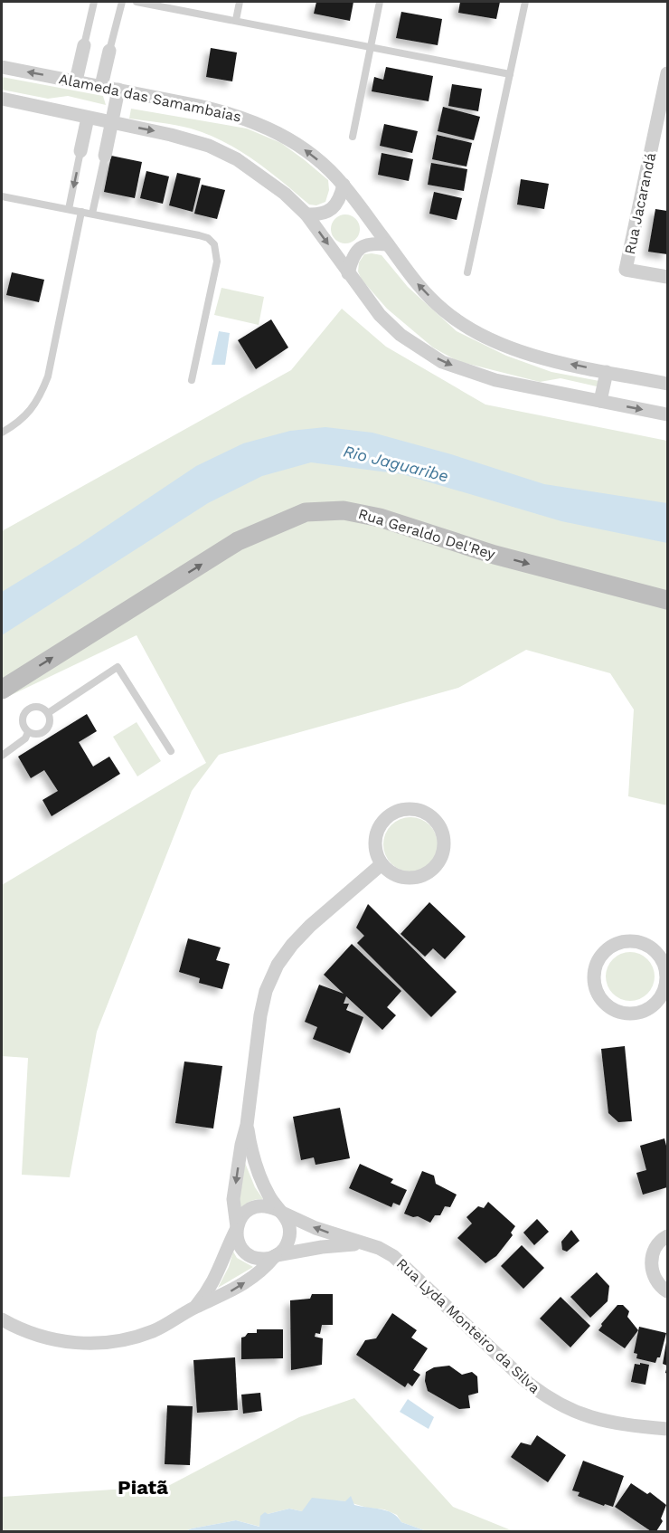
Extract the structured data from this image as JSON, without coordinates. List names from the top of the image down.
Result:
{
  "streets": {
    "main road": ["Rua Geraldo Del'Rey"],
    "street": ["Alameda das Samambaias", "Rua Jacarandá", "Rua Lyda Monteiro da Silva"]
  },
  "one_way": ["Rua Geraldo Del'Rey"],
  "districts": ["Piatã"],
  "water": ["Rio Jaguaribe"]
}
